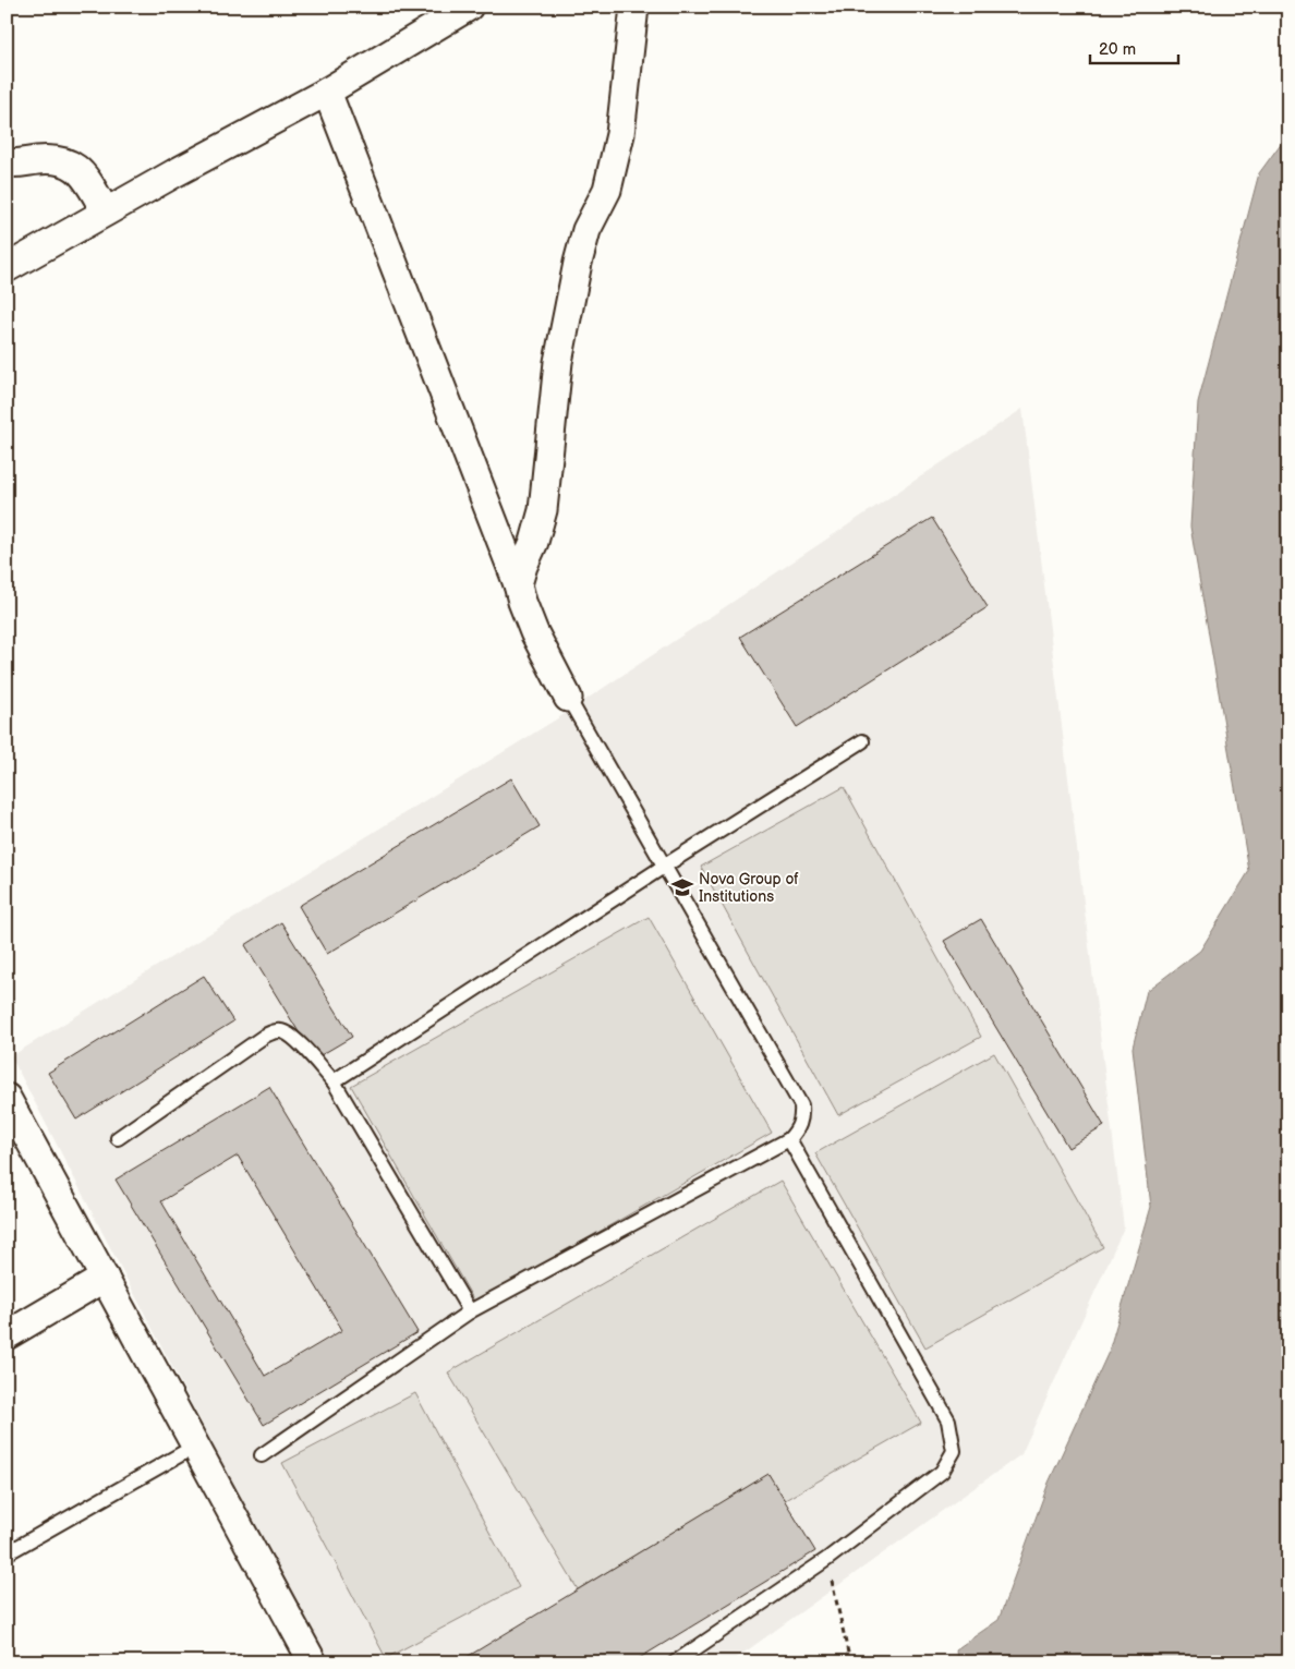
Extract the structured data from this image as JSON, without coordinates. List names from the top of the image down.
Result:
{
  "places": {
    "school or university": ["Nova Group of Institutions"]
  },
  "scale_bar": "20 m"
}
